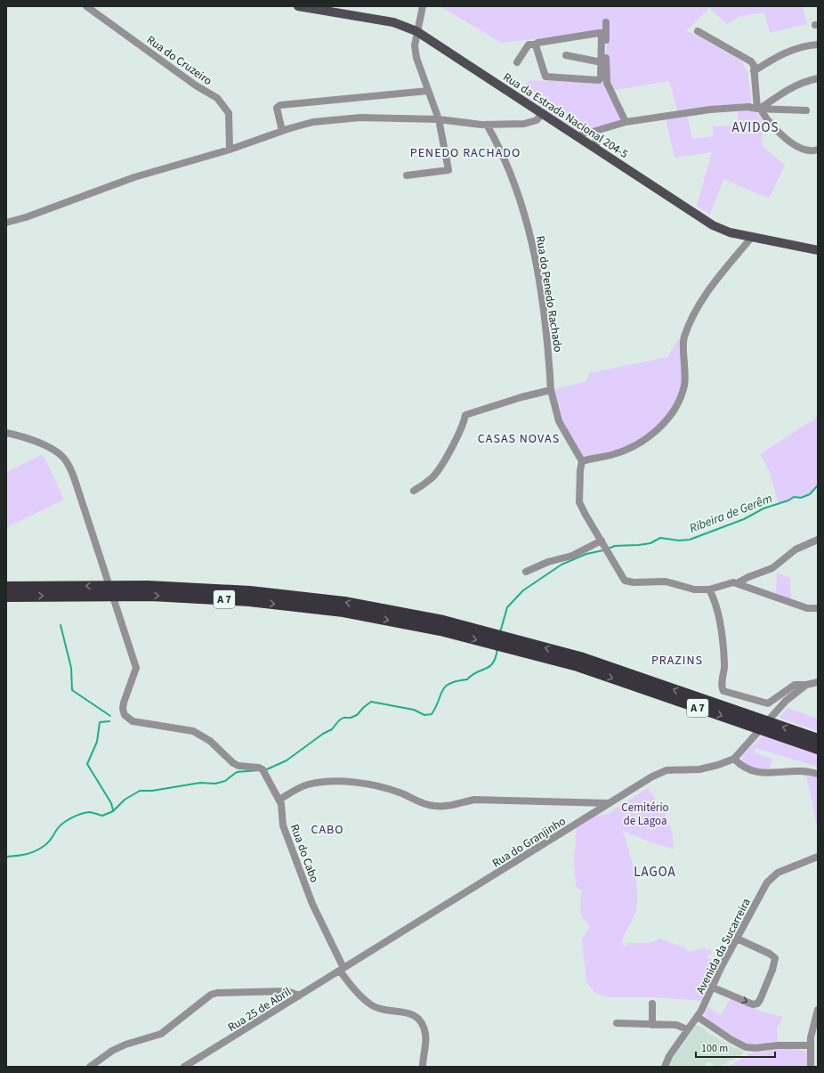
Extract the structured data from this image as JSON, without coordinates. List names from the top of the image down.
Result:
{
  "streets": {
    "highway": ["A 7"],
    "main road": ["Rua da Estrada Nacional 204-5"],
    "street": [
      "Rua do Cruzeiro",
      "Rua do Penedo Rachado",
      "Rua do Granjinho",
      "Rua do Cabo",
      "Avenida da Sucarreira",
      "Rua 25 de Abril"
    ]
  },
  "crossings": [
    ["Rua do Granjinho", "Rua do Cabo"],
    ["Rua do Granjinho", "Rua 25 de Abril"],
    ["Rua do Cabo", "Rua 25 de Abril"]
  ],
  "districts": [
    "AVIDOS",
    "PENEDO RACHADO",
    "CASAS NOVAS",
    "PRAZINS",
    "CABO",
    "LAGOA"
  ],
  "water": ["Ribeira de Gerêm"],
  "parks": ["Cemitério de Lagoa"],
  "scale_bar": "100 m"
}
